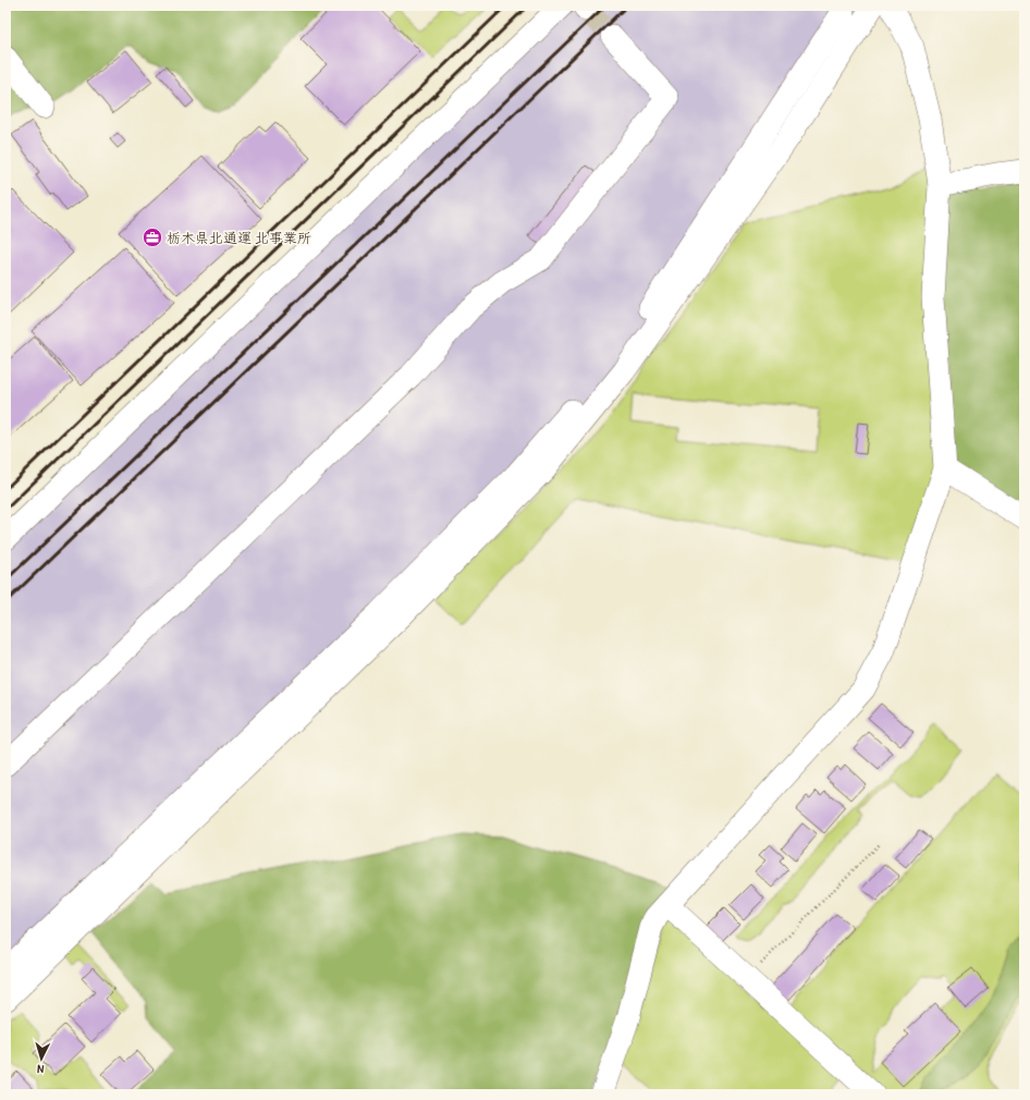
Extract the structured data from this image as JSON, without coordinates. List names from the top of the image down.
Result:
{
  "places": {
    "office": ["栃木県北通運 北事業所"]
  },
  "north": "bottom"
}
